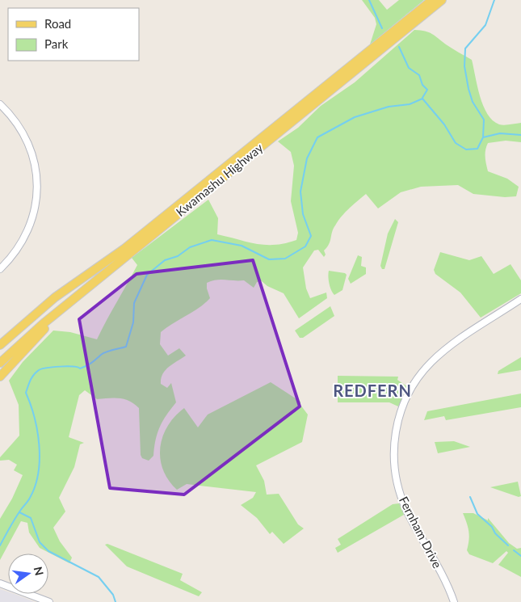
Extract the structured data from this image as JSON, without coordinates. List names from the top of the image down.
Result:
{
  "streets": {
    "main road": ["Kwamashu Highway"],
    "street": ["Fernham Drive"]
  },
  "districts": ["REDFERN"],
  "legend": ["Road", "Park"],
  "north": "right"
}
